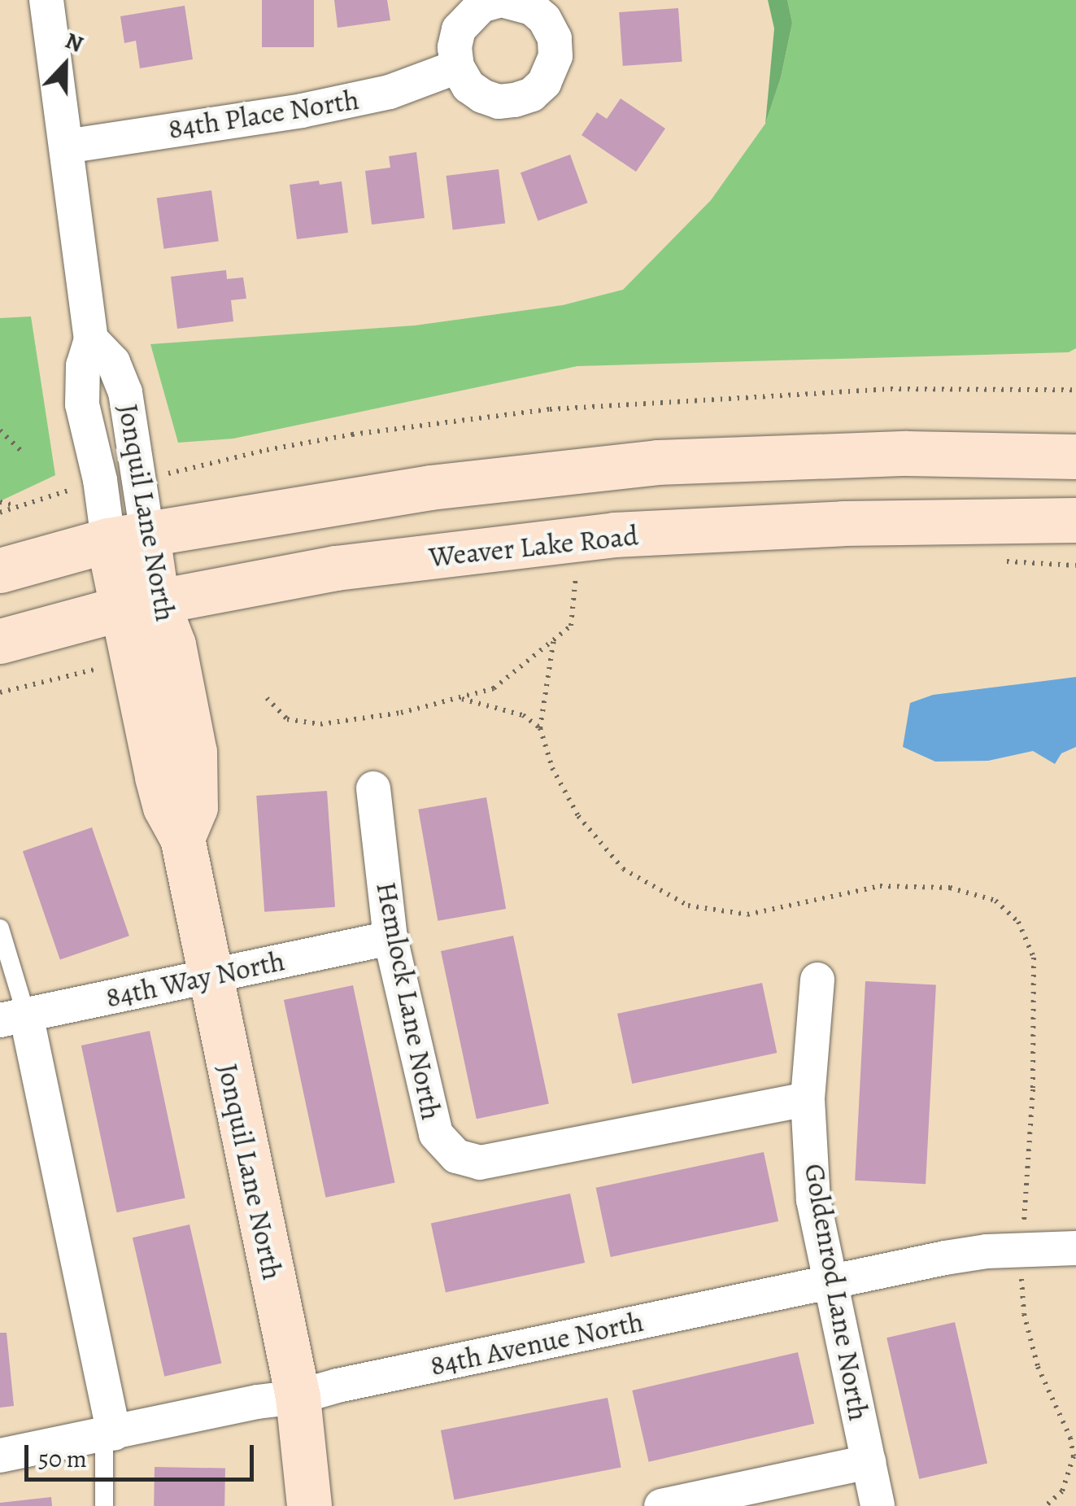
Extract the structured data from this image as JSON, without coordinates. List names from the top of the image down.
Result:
{
  "streets": {
    "main road": ["Jonquil Lane North", "Weaver Lake Road"],
    "street": [
      "84th Place North",
      "84th Way North",
      "Hemlock Lane North",
      "Goldenrod Lane North",
      "84th Avenue North"
    ]
  },
  "crossings": [
    ["84th Place North", "Jonquil Lane North"],
    ["Jonquil Lane North", "Weaver Lake Road"],
    ["Jonquil Lane North", "84th Way North"],
    ["Jonquil Lane North", "84th Avenue North"],
    ["84th Way North", "Hemlock Lane North"],
    ["Hemlock Lane North", "Goldenrod Lane North"],
    ["Goldenrod Lane North", "84th Avenue North"]
  ],
  "scale_bar": "50 m",
  "north": "top"
}
